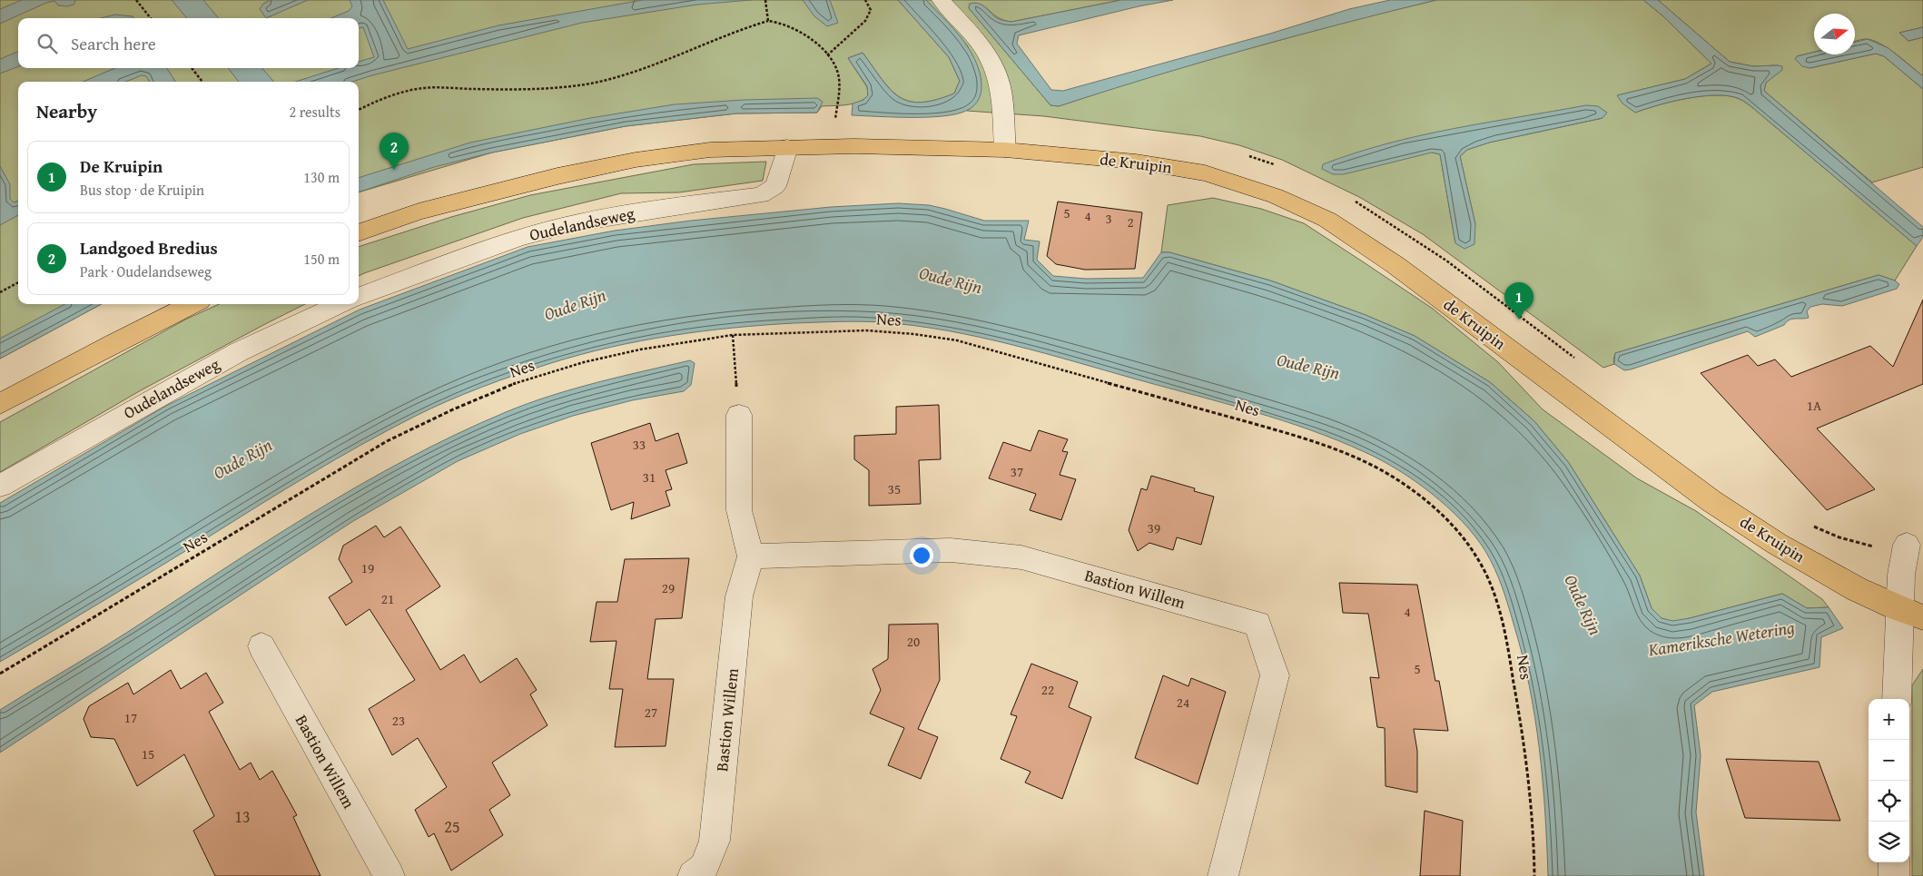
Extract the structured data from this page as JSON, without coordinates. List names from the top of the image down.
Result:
{
  "streets": {
    "main road": ["de Kruipin"],
    "street": ["Oudelandseweg", "Bastion Willem"],
    "path": ["Nes"]
  },
  "water": ["Oude Rijn", "Kameriksche Wetering"],
  "house_numbers": [
    "5",
    "4",
    "3",
    "2",
    "1A",
    "33",
    "37",
    "31",
    "35",
    "39",
    "19",
    "29",
    "21",
    "4",
    "20",
    "5",
    "22",
    "24",
    "27",
    "17",
    "23",
    "15",
    "13",
    "25"
  ],
  "north": "right",
  "page": {
    "search": "Search here",
    "heading": ["Nearby", "2 results"],
    "pins": ["2", "1"],
    "list": [
      {
        "mark": "1",
        "name": "De Kruipin",
        "note": "Bus stop · de Kruipin",
        "value": "130 m"
      },
      {
        "mark": "2",
        "name": "Landgoed Bredius",
        "note": "Park · Oudelandseweg",
        "value": "150 m"
      }
    ],
    "map_buttons": ["+", "−"]
  }
}
